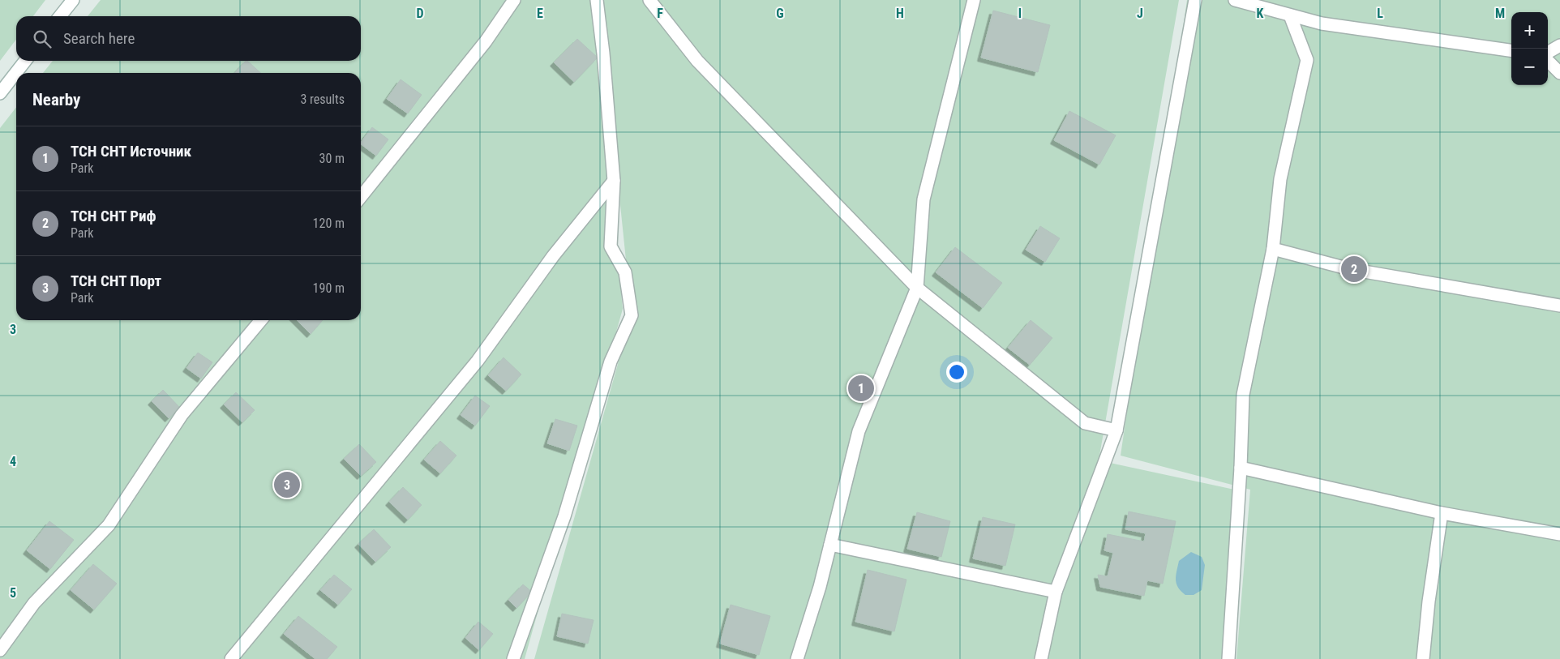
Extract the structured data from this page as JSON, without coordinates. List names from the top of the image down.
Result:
{
  "page": {
    "map_buttons": ["+", "−"],
    "search": "Search here",
    "heading": ["Nearby", "3 results"],
    "list": [
      {
        "mark": "1",
        "name": "ТСН СНТ Источник",
        "note": "Park",
        "value": "30 m"
      },
      {
        "mark": "2",
        "name": "ТСН СНТ Риф",
        "note": "Park",
        "value": "120 m"
      },
      {
        "mark": "3",
        "name": "ТСН СНТ Порт",
        "note": "Park",
        "value": "190 m"
      }
    ],
    "pins": ["2", "1", "3"]
  },
  "grid": {
    "columns": [
      "D",
      "E",
      "F",
      "G",
      "H",
      "I",
      "J",
      "K",
      "L",
      "M"
    ],
    "rows": ["3", "4", "5"]
  }
}
